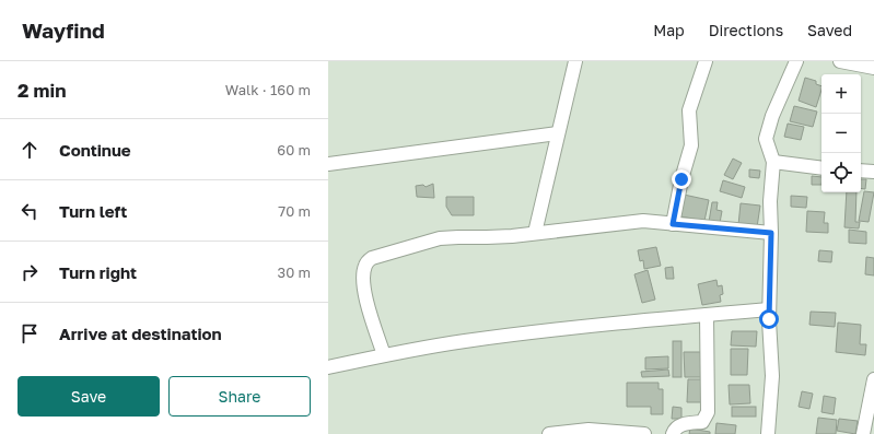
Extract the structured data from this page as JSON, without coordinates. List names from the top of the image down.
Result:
{
  "page": {
    "header": "Wayfind",
    "nav": ["Map", "Directions", "Saved"],
    "heading": ["2 min", "Walk · 160 m"],
    "map_buttons": ["+", "−"],
    "list": [
      ["Continue", "60 m"],
      ["Turn left", "70 m"],
      ["Turn right", "30 m"],
      "Arrive at destination"
    ],
    "buttons": ["Save", "Share"]
  }
}
